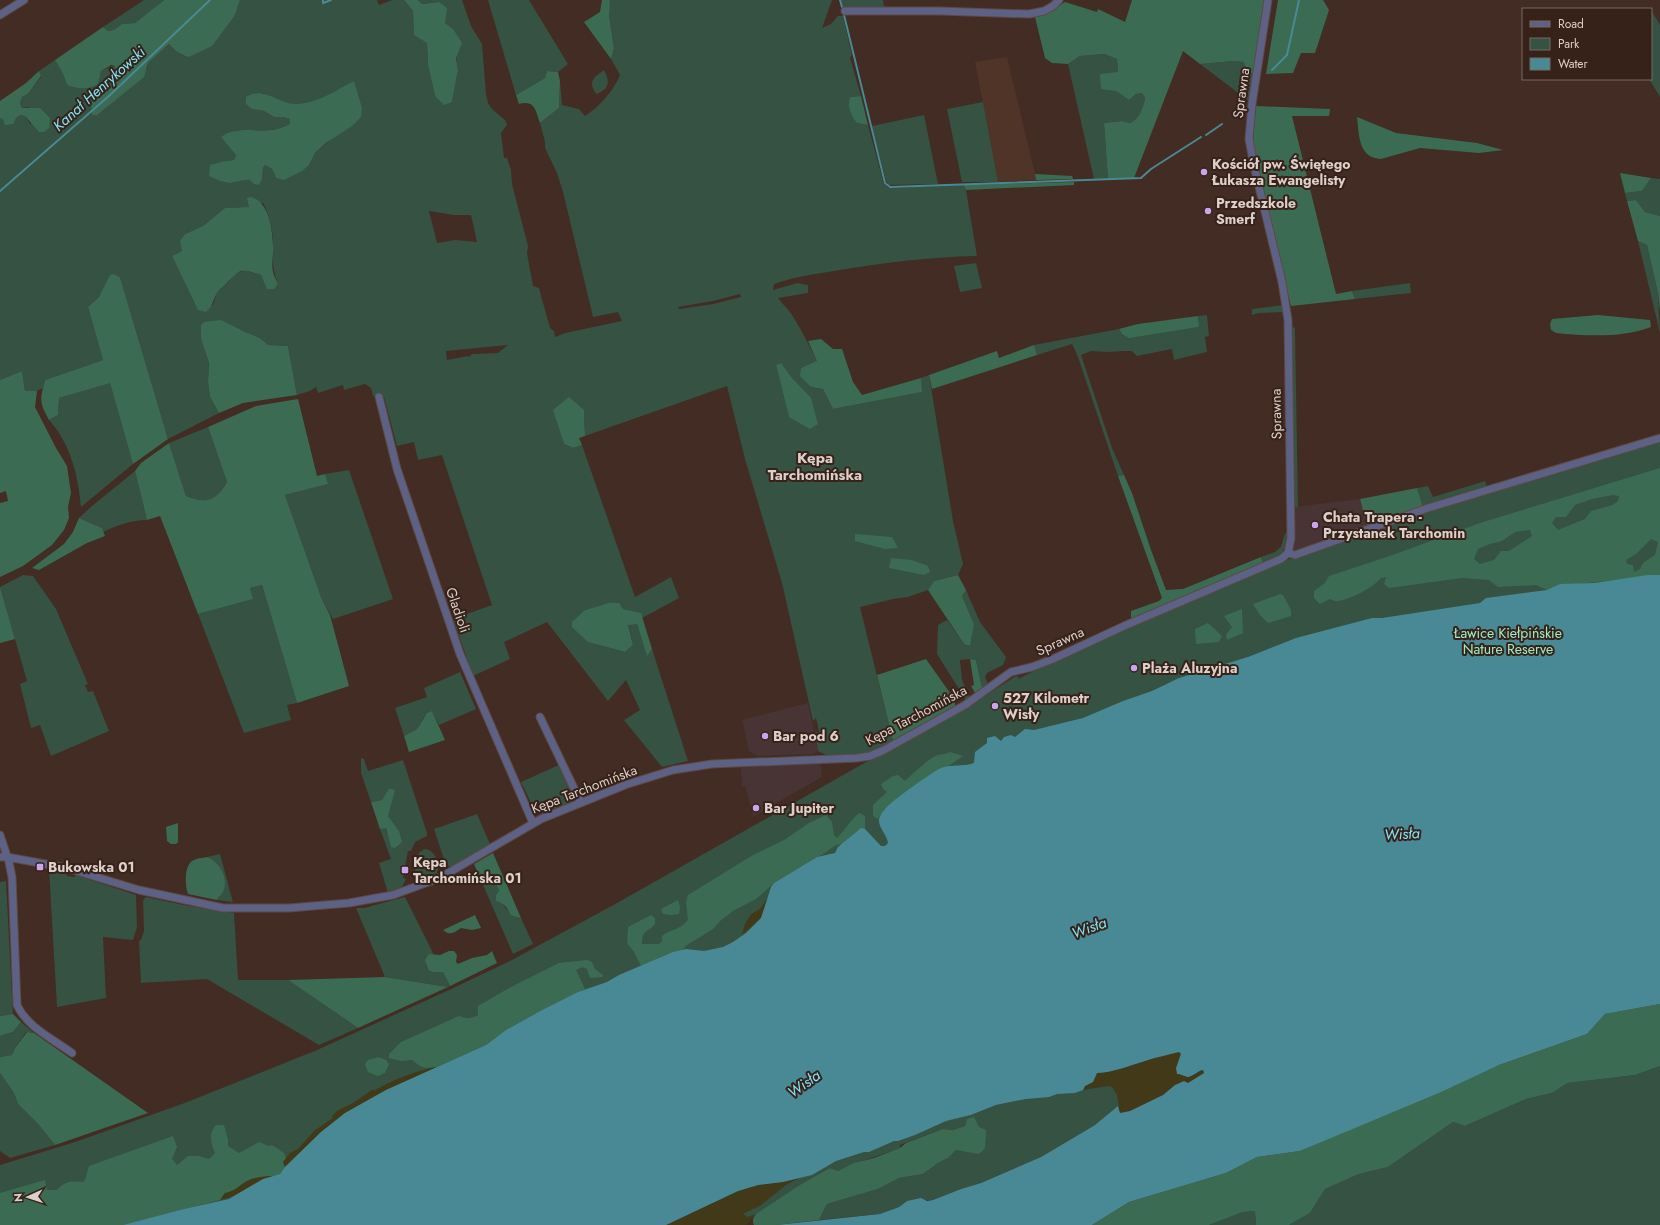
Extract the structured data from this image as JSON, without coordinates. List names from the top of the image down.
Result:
{
  "streets": {
    "street": ["Sprawna", "Gladioli", "Kępa Tarchomińska"]
  },
  "crossings": [
    ["Sprawna", "Kępa Tarchomińska"],
    ["Gladioli", "Kępa Tarchomińska"]
  ],
  "districts": ["Kępa Tarchomińska"],
  "water": ["Kanał Henrykowski", "Wisła"],
  "parks": ["Ławice Kiełpińskie Nature Reserve"],
  "places": {
    "other": [
      "Kościół pw. Świętego Łukasza Ewangelisty",
      "Przedszkole Smerf",
      "Chata Trapera - Przystanek Tarchomin",
      "Plaża Aluzyjna",
      "527 Kilometr Wisły",
      "Bar pod 6",
      "Bar Jupiter"
    ],
    "transit": ["Bukowska 01", "Kępa Tarchomińska 01"]
  },
  "legend": ["Road", "Park", "Water"],
  "north": "left"
}
